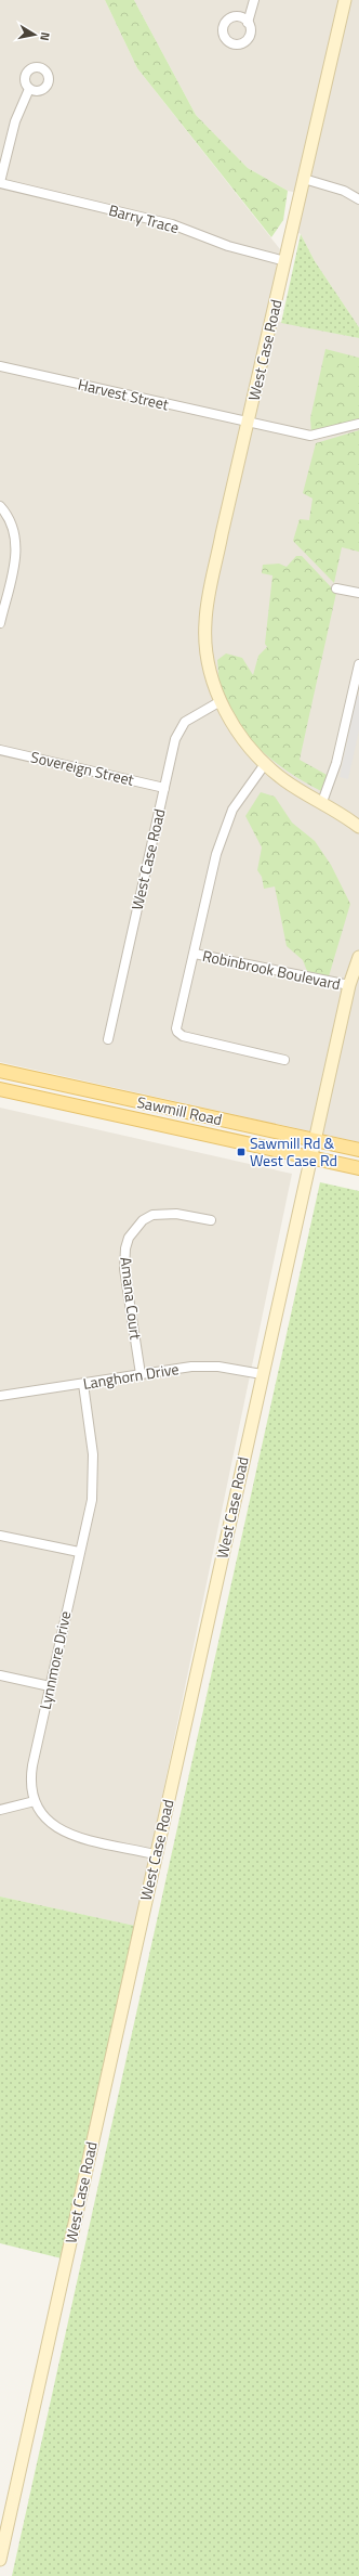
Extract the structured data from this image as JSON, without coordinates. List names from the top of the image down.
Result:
{
  "streets": {
    "main road": ["West Case Road", "Sawmill Road"],
    "street": [
      "Barry Trace",
      "Harvest Street",
      "Sovereign Street",
      "Robinbrook Boulevard",
      "Amana Court",
      "Langhorn Drive",
      "Lynnmore Drive"
    ]
  },
  "crossings": [
    ["Barry Trace", "West Case Road"],
    ["West Case Road", "Harvest Street"],
    ["West Case Road", "Sovereign Street"],
    ["West Case Road", "Robinbrook Boulevard"],
    ["West Case Road", "Sawmill Road"],
    ["West Case Road", "Langhorn Drive"],
    ["West Case Road", "Lynnmore Drive"],
    ["Amana Court", "Langhorn Drive"],
    ["Langhorn Drive", "Lynnmore Drive"]
  ],
  "places": {
    "transit": ["Sawmill Rd & West Case Rd"]
  },
  "north": "right"
}
